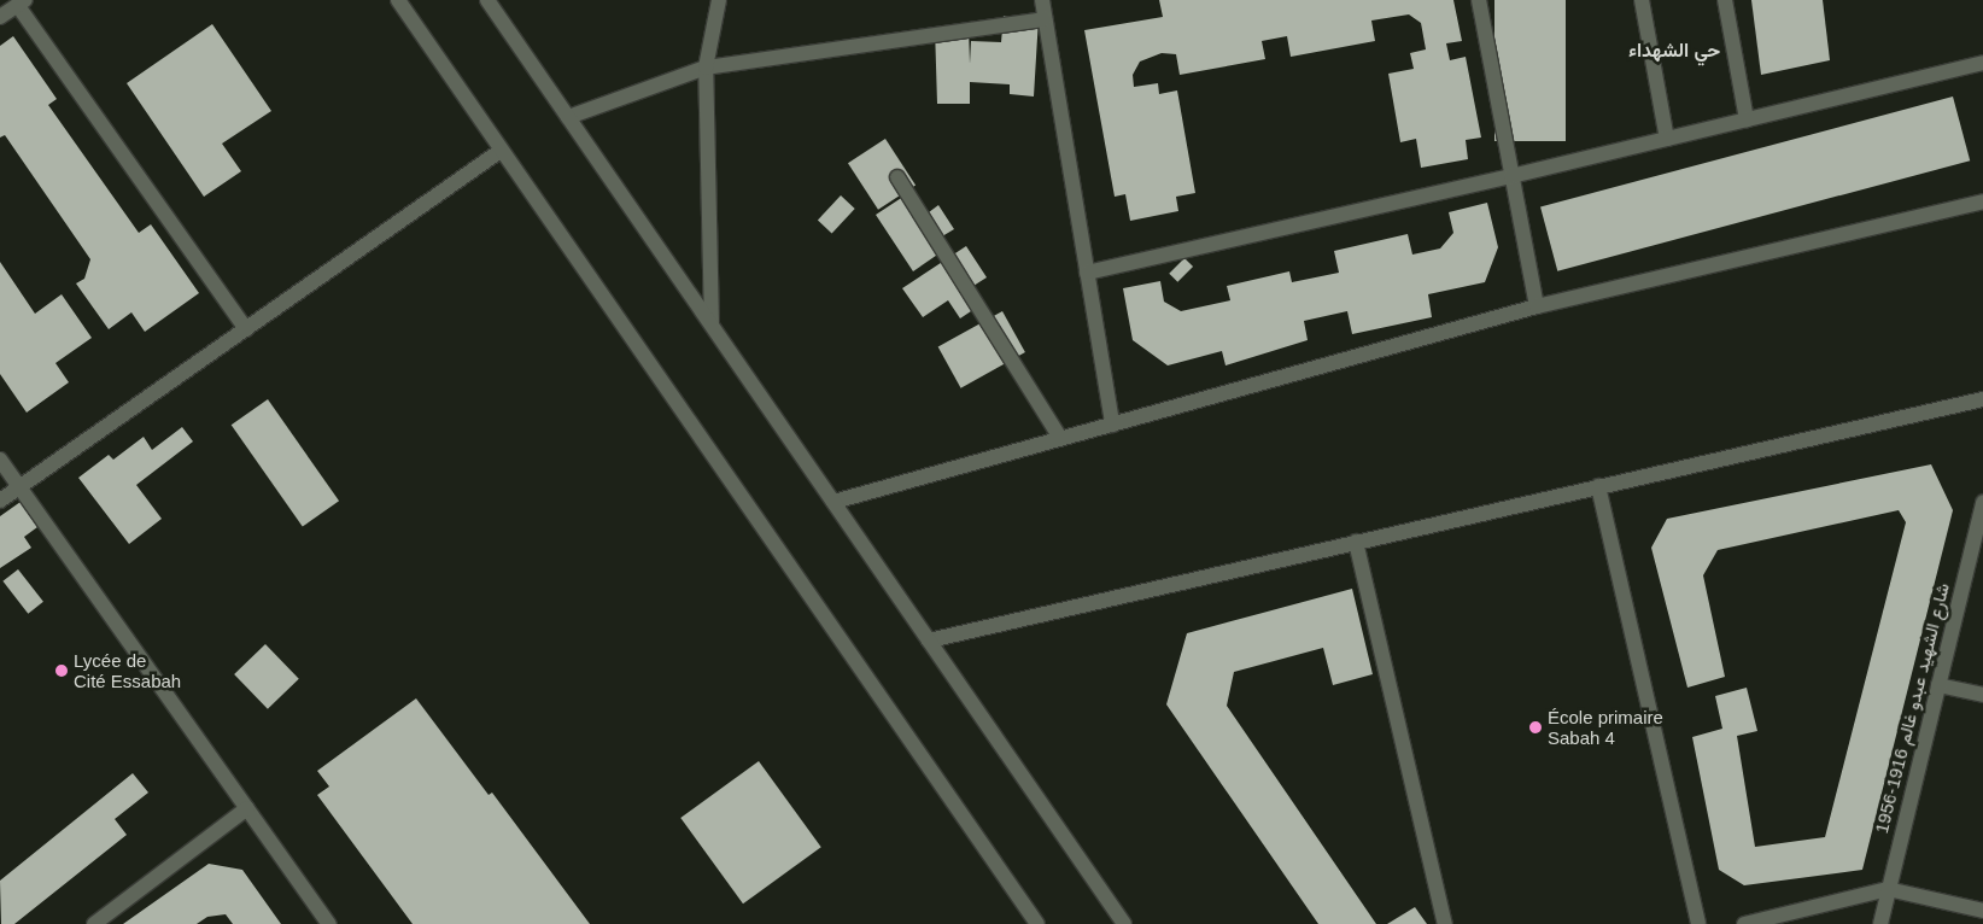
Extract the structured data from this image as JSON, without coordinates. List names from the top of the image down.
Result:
{
  "streets": {
    "street": ["شارع الشهيد عبدو غالم 1916-1956"]
  },
  "districts": ["حي الشهداء"],
  "places": ["Lycée de Cité Essabah", "École primaire Sabah 4"]
}
